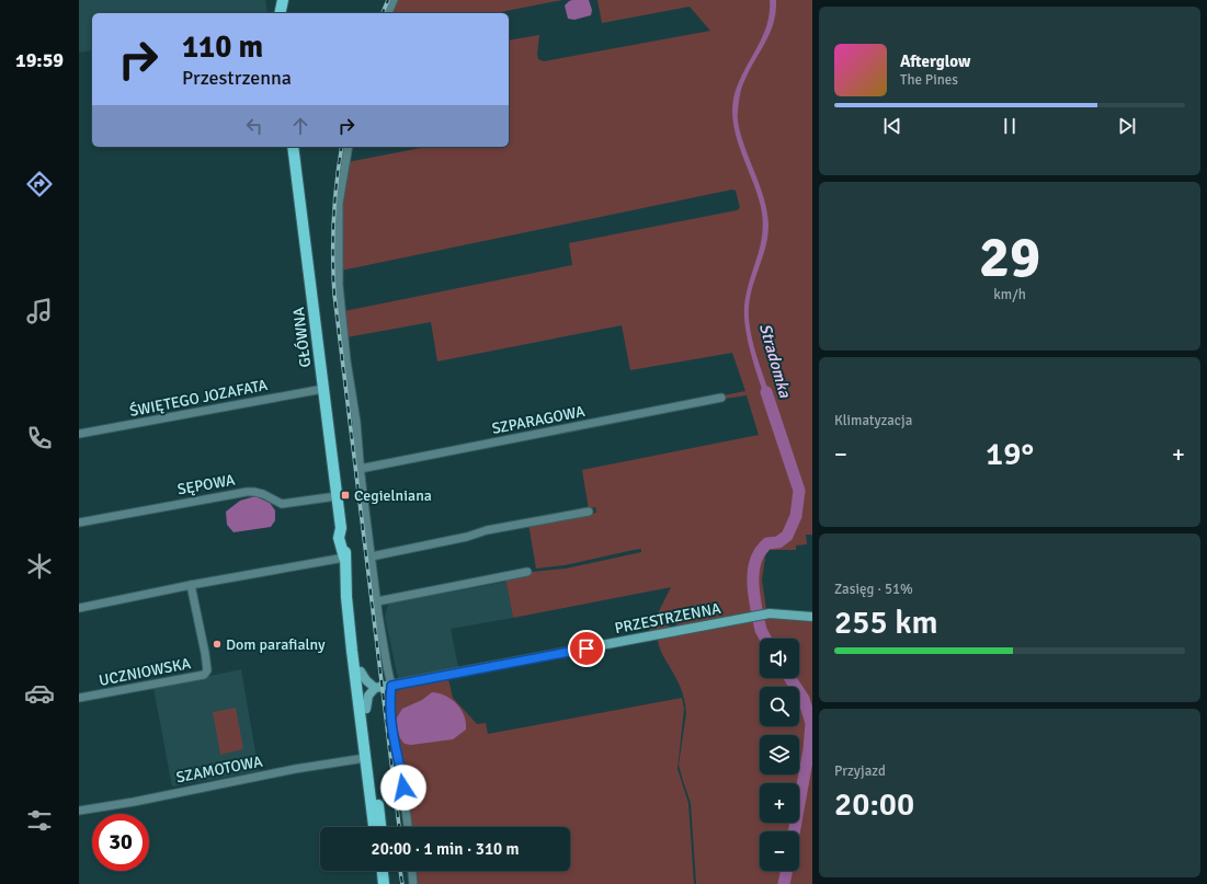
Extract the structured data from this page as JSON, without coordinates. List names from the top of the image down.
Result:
{
  "streets": {
    "main road": ["GŁÓWNA"],
    "street": [
      "ŚWIĘTEGO JOZAFATA",
      "SZPARAGOWA",
      "SĘPOWA",
      "PRZESTRZENNA",
      "UCZNIOWSKA",
      "SZAMOTOWA"
    ]
  },
  "crossings": [
    ["GŁÓWNA", "ŚWIĘTEGO JOZAFATA"],
    ["GŁÓWNA", "SĘPOWA"],
    ["GŁÓWNA", "SZAMOTOWA"]
  ],
  "water": ["Stradomka"],
  "places": {
    "transit": ["Cegielniana"],
    "other": ["Dom parafialny"]
  },
  "page": {
    "tabs": "19:59",
    "turn": ["110 m", "Przestrzenna"],
    "song": ["Afterglow", "The Pines"],
    "tile": [
      ["29", "km/h"],
      "Klimatyzacja",
      ["Zasięg · 51%", "255 km"],
      ["Przyjazd", "20:00"]
    ],
    "heat": ["−", "19°", "+"],
    "map_buttons": ["+", "−"],
    "limit": "30",
    "trip": "20:00 · 1 min · 310 m"
  }
}
